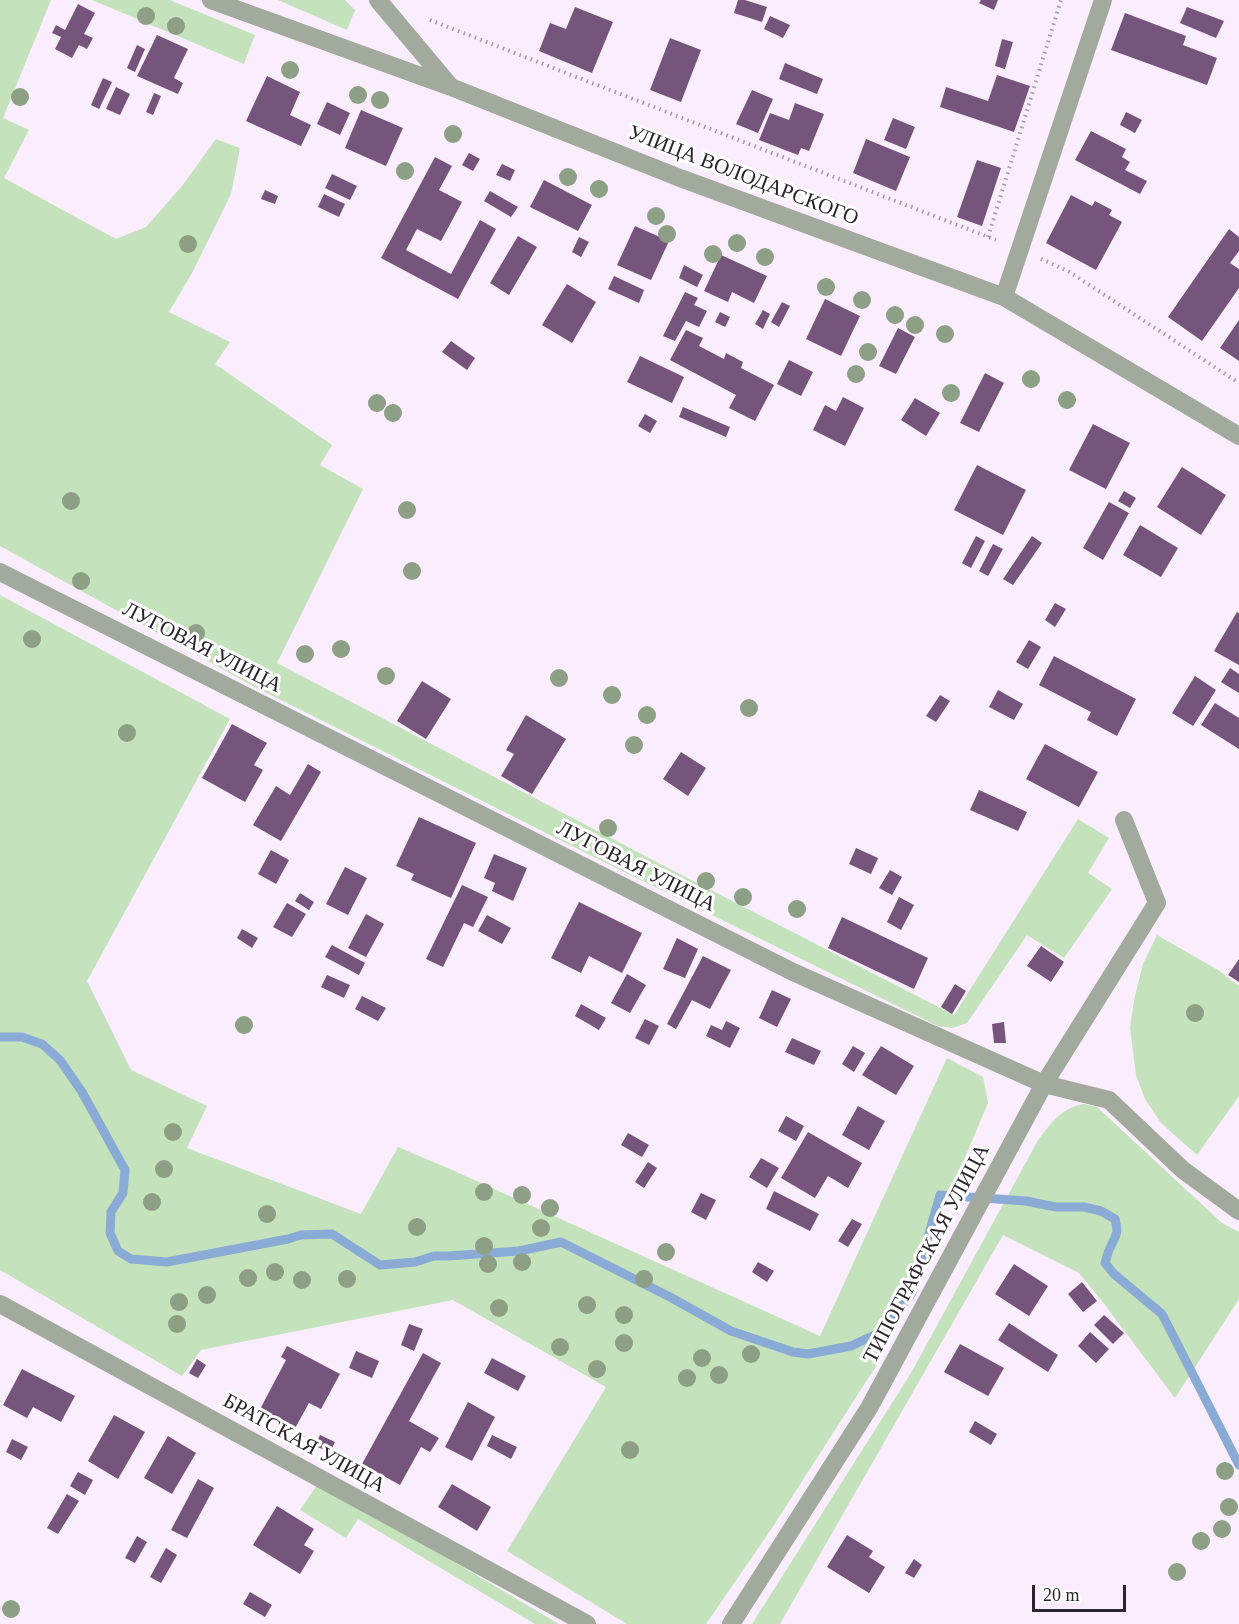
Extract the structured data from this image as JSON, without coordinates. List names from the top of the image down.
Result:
{
  "streets": {
    "street": [
      "УЛИЦА ВОЛОДАРСКОГО",
      "ЛУГОВАЯ УЛИЦА",
      "ТИПОГРАФСКАЯ УЛИЦА",
      "БРАТСКАЯ УЛИЦА"
    ]
  },
  "crossings": [
    ["ЛУГОВАЯ УЛИЦА", "ТИПОГРАФСКАЯ УЛИЦА"]
  ],
  "scale_bar": "20 m"
}
